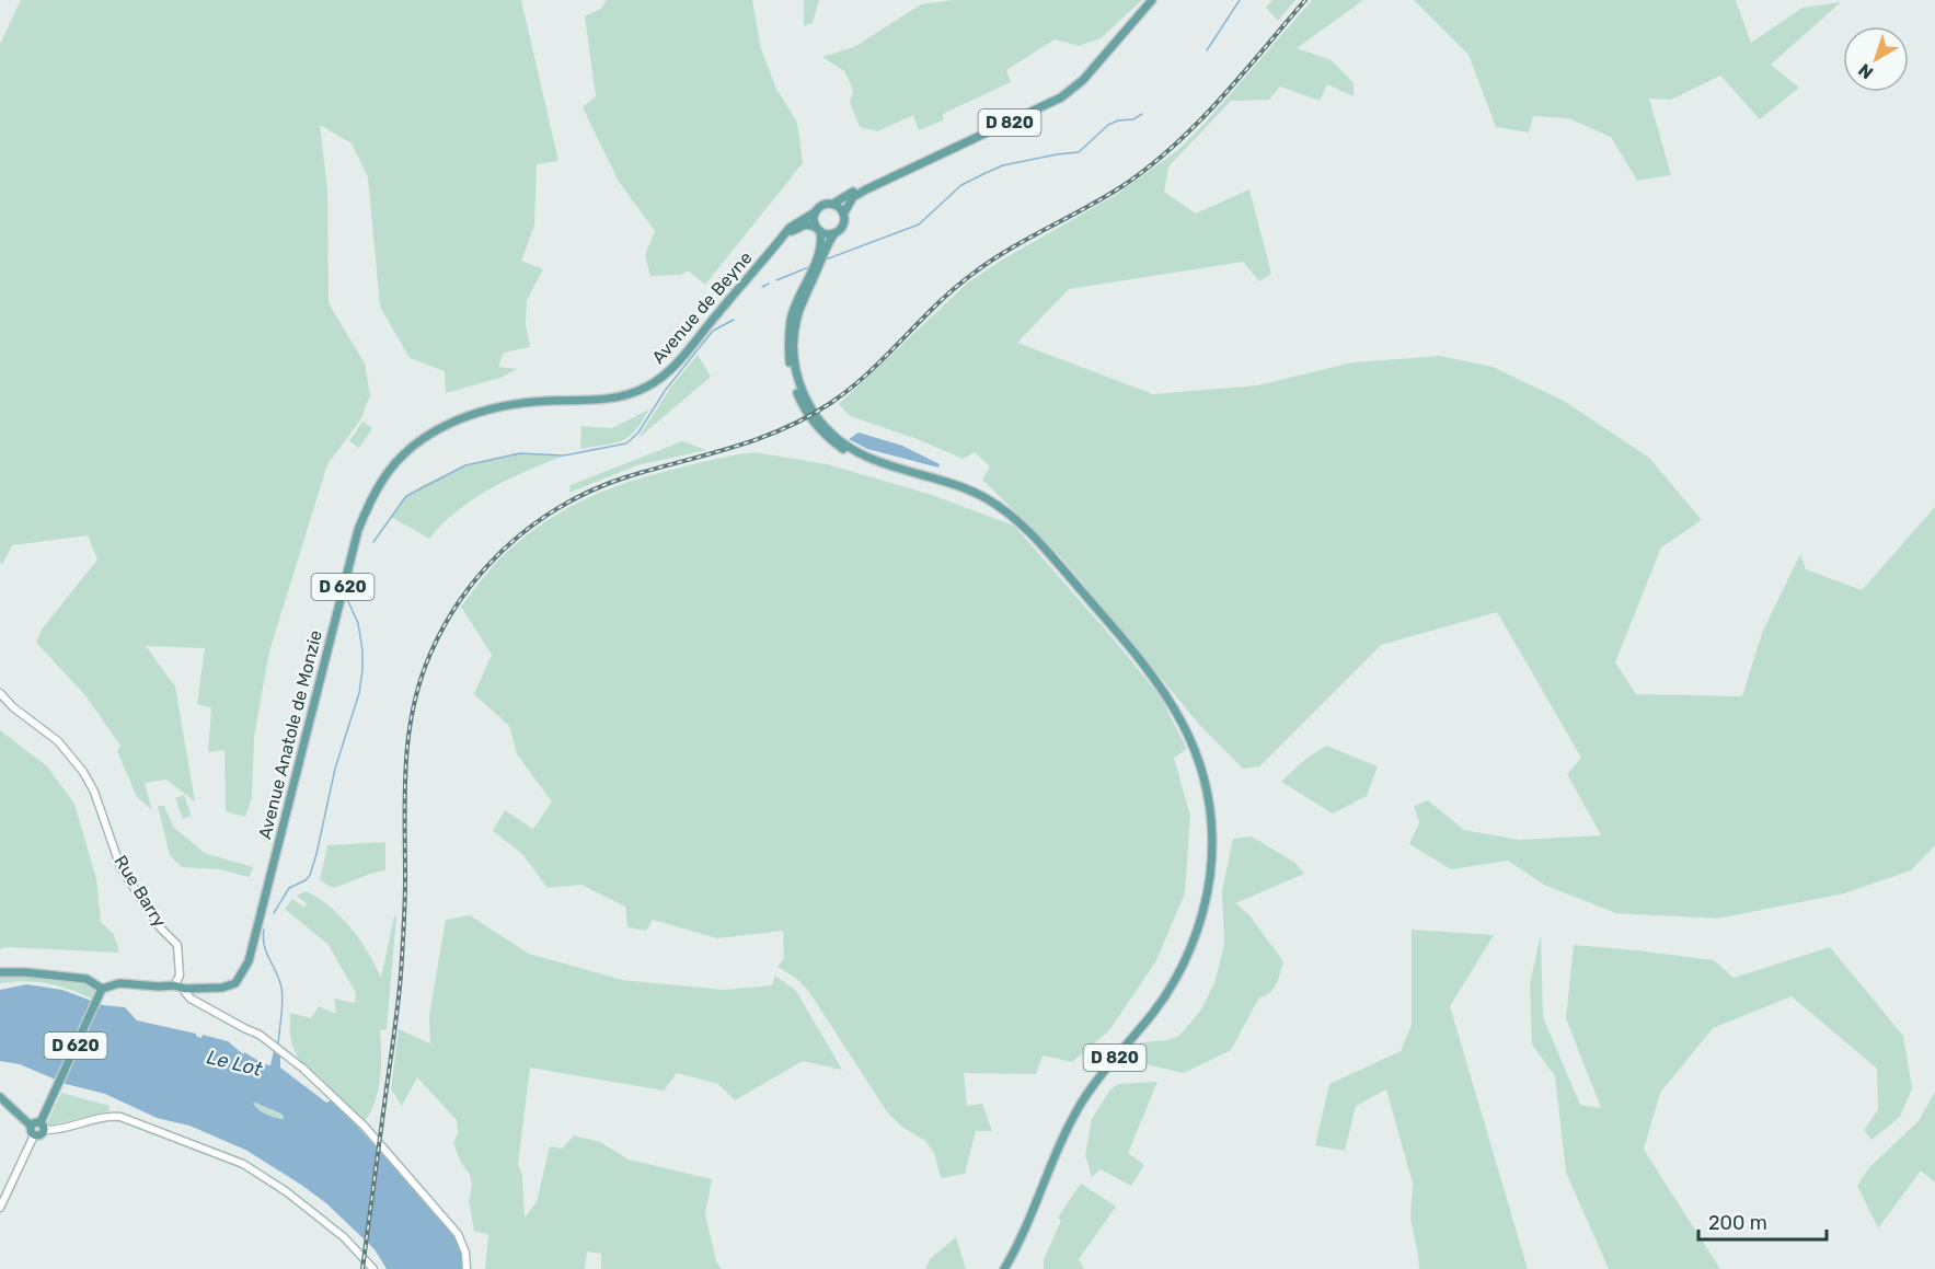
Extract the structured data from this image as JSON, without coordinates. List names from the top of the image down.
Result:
{
  "streets": {
    "main road": [
      "D 820",
      "Avenue de Beyne",
      "D 620",
      "Avenue Anatole de Monzie"
    ],
    "street": ["Rue Barry"]
  },
  "crossings": [
    ["D 820", "Avenue de Beyne"],
    ["Avenue de Beyne", "Avenue Anatole de Monzie"],
    ["D 620", "Avenue Anatole de Monzie"],
    ["D 620", "Rue Barry"],
    ["Avenue Anatole de Monzie", "Rue Barry"]
  ],
  "water": ["Le Lot"],
  "scale_bar": "200 m",
  "north": "bottom left"
}
